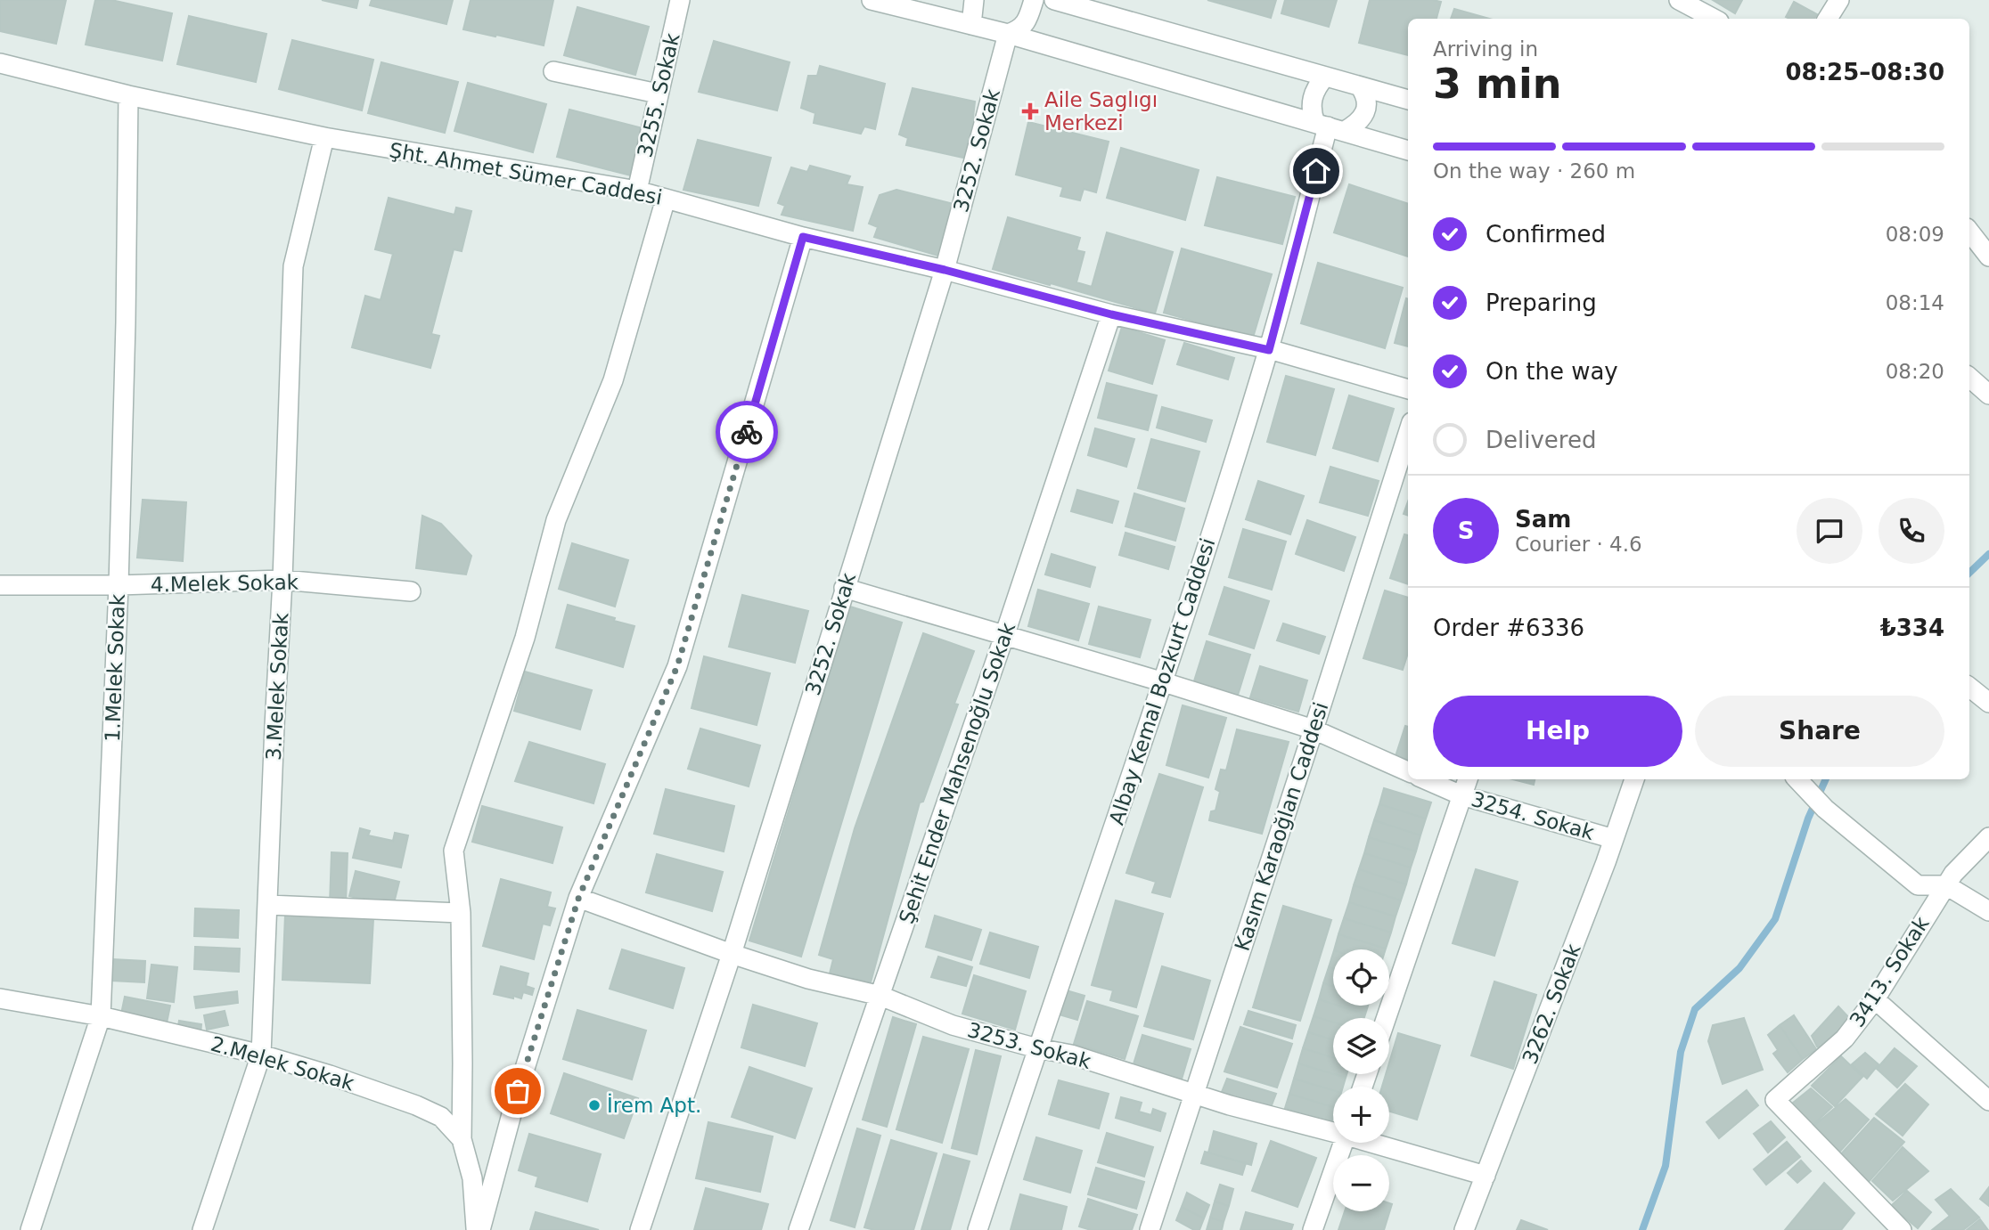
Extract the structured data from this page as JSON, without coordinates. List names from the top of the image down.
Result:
{
  "streets": {
    "street": [
      "3255. Sokak",
      "3252. Sokak",
      "Şht. Ahmet Sümer Caddesi",
      "4.Melek Sokak",
      "1.Melek Sokak",
      "Albay Kemal Bozkurt Caddesi",
      "3.Melek Sokak",
      "Şehit Ender Mahsenoğlu Sokak",
      "3254. Sokak",
      "Kasım Karaoğlan Caddesi",
      "3413. Sokak",
      "3262. Sokak",
      "3253. Sokak",
      "2.Melek Sokak"
    ]
  },
  "crossings": [
    ["3255. Sokak", "Şht. Ahmet Sümer Caddesi"],
    ["3252. Sokak", "Şht. Ahmet Sümer Caddesi"],
    ["3252. Sokak", "3253. Sokak"],
    ["Şht. Ahmet Sümer Caddesi", "1.Melek Sokak"],
    ["Şht. Ahmet Sümer Caddesi", "Albay Kemal Bozkurt Caddesi"],
    ["Şht. Ahmet Sümer Caddesi", "3.Melek Sokak"],
    ["Şht. Ahmet Sümer Caddesi", "Şehit Ender Mahsenoğlu Sokak"],
    ["4.Melek Sokak", "1.Melek Sokak"],
    ["4.Melek Sokak", "3.Melek Sokak"],
    ["1.Melek Sokak", "2.Melek Sokak"],
    ["Albay Kemal Bozkurt Caddesi", "3253. Sokak"],
    ["3.Melek Sokak", "2.Melek Sokak"],
    ["Şehit Ender Mahsenoğlu Sokak", "3253. Sokak"],
    ["3254. Sokak", "3262. Sokak"],
    ["Kasım Karaoğlan Caddesi", "3253. Sokak"],
    ["3262. Sokak", "3253. Sokak"]
  ],
  "places": {
    "health": ["Aile Saglıgı Merkezi"],
    "other": ["İrem Apt."]
  },
  "page": {
    "heading": ["3 min", "Arriving in", "08:25–08:30"],
    "panel": [
      "Sam",
      "Courier · 4.6",
      "Order #6336",
      "₺334"
    ],
    "bar": "On the way · 260 m",
    "list": [
      ["Confirmed", "08:09"],
      ["Preparing", "08:14"],
      ["On the way", "08:20"],
      "Delivered"
    ],
    "round": "S",
    "buttons": ["Help", "Share"],
    "map_buttons": ["+", "−"]
  }
}
